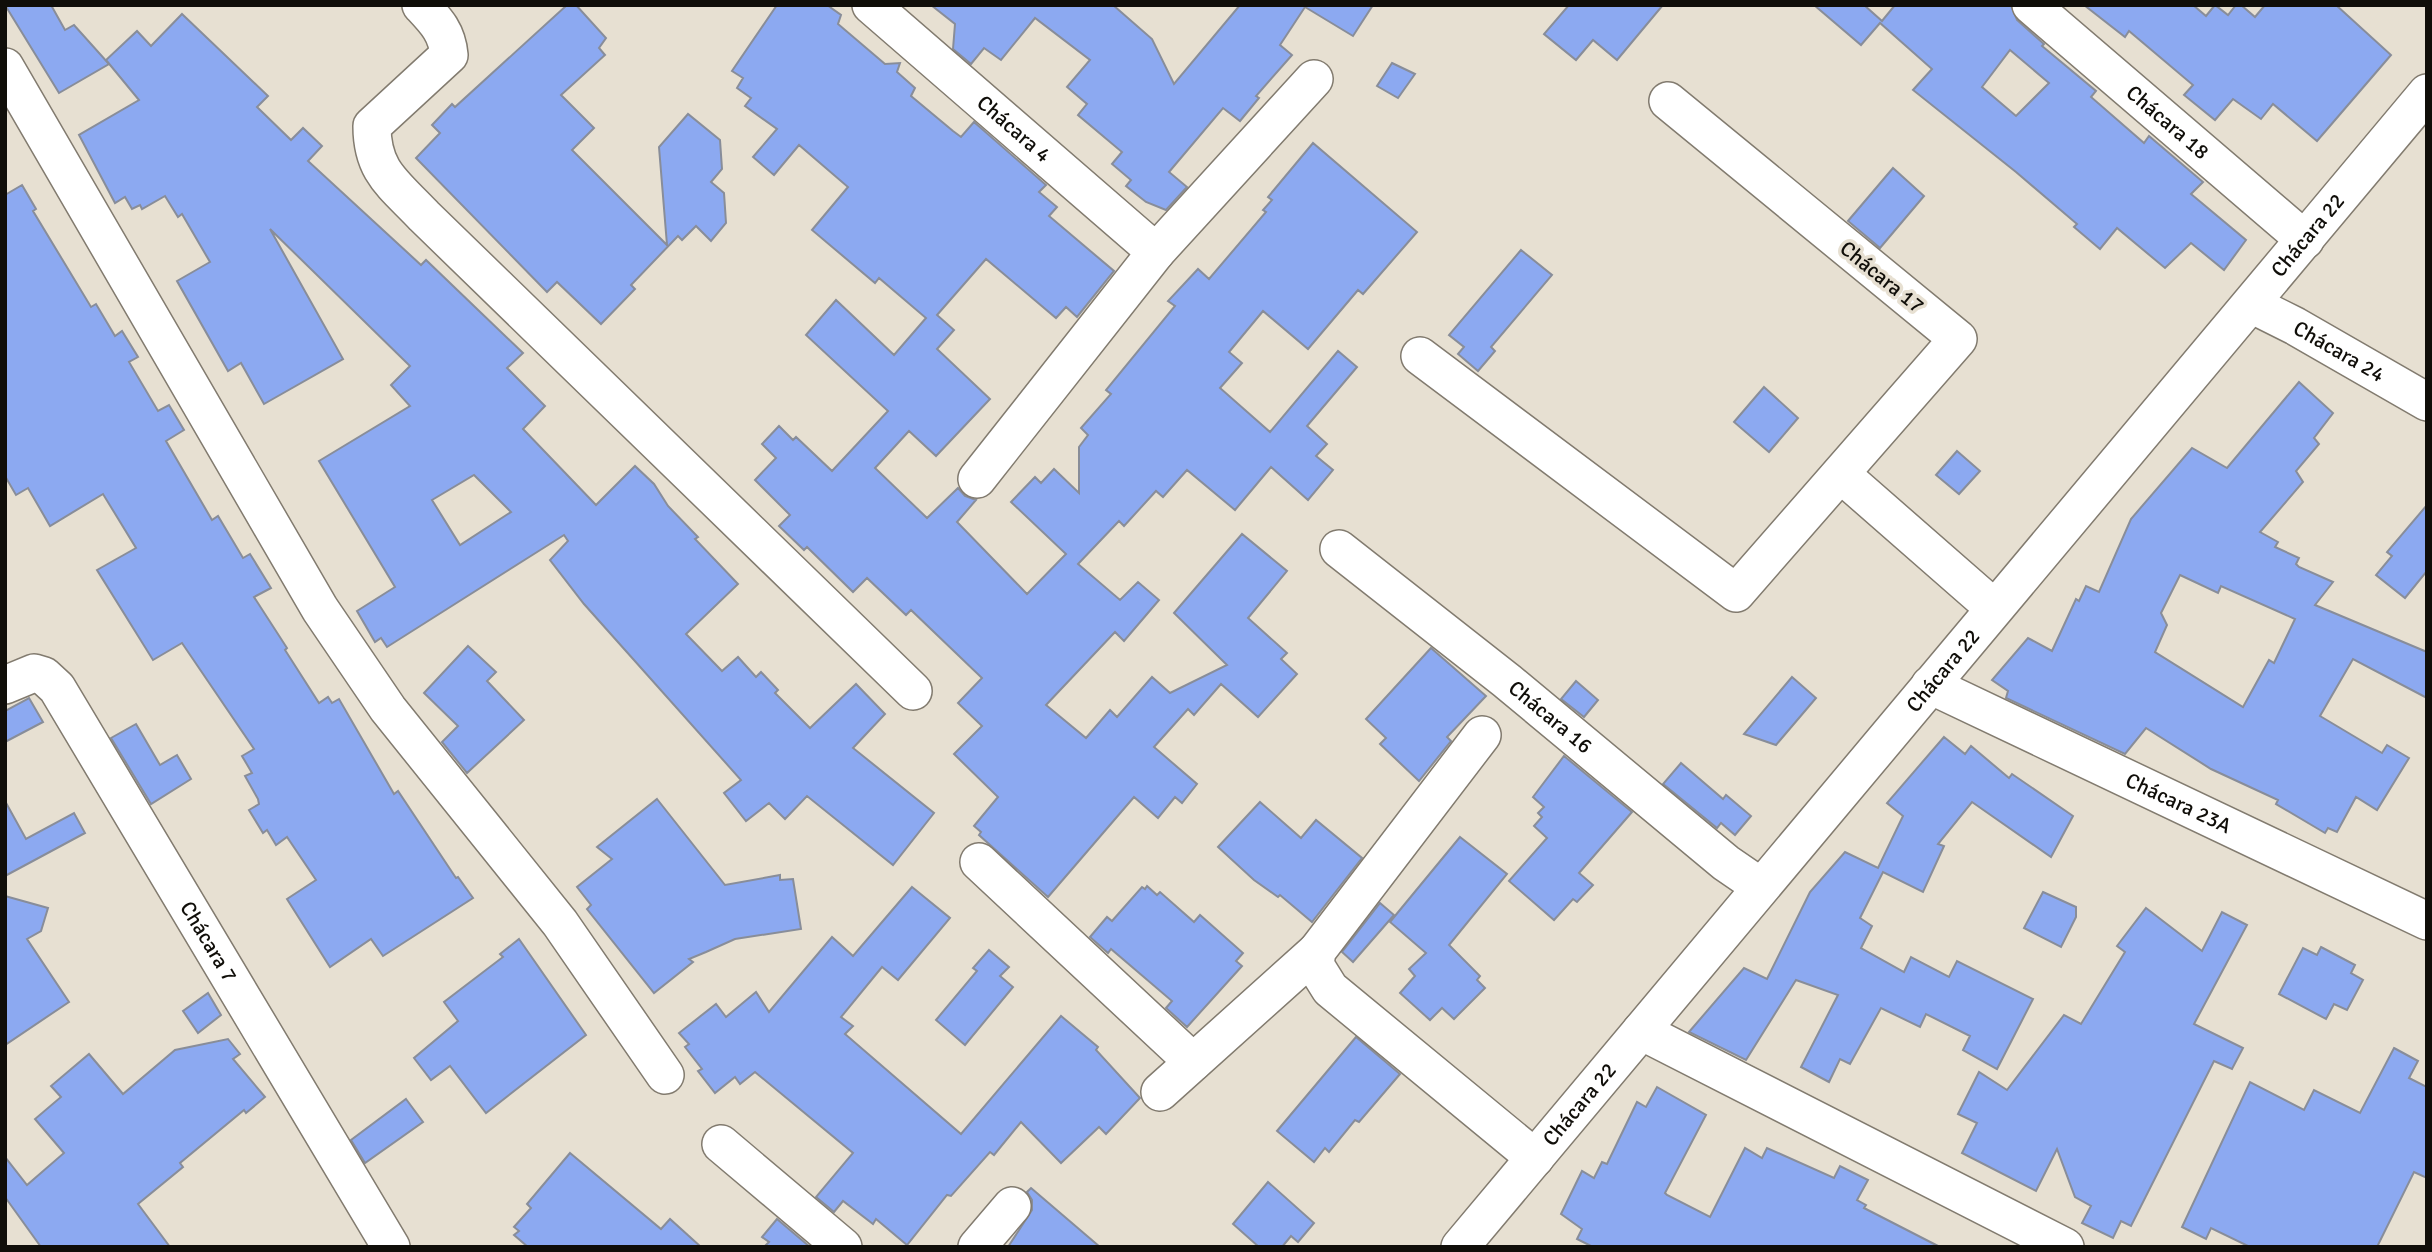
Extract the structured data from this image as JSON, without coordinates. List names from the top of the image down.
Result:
{
  "streets": {
    "street": [
      "Chácara 18",
      "Chácara 4",
      "Chácara 22",
      "Chácara 17",
      "Chácara 24",
      "Chácara 16",
      "Chácara 23A",
      "Chácara 7"
    ]
  },
  "crossings": [
    ["Chácara 18", "Chácara 22"],
    ["Chácara 22", "Chácara 24"],
    ["Chácara 22", "Chácara 16"],
    ["Chácara 22", "Chácara 23A"]
  ]
}
